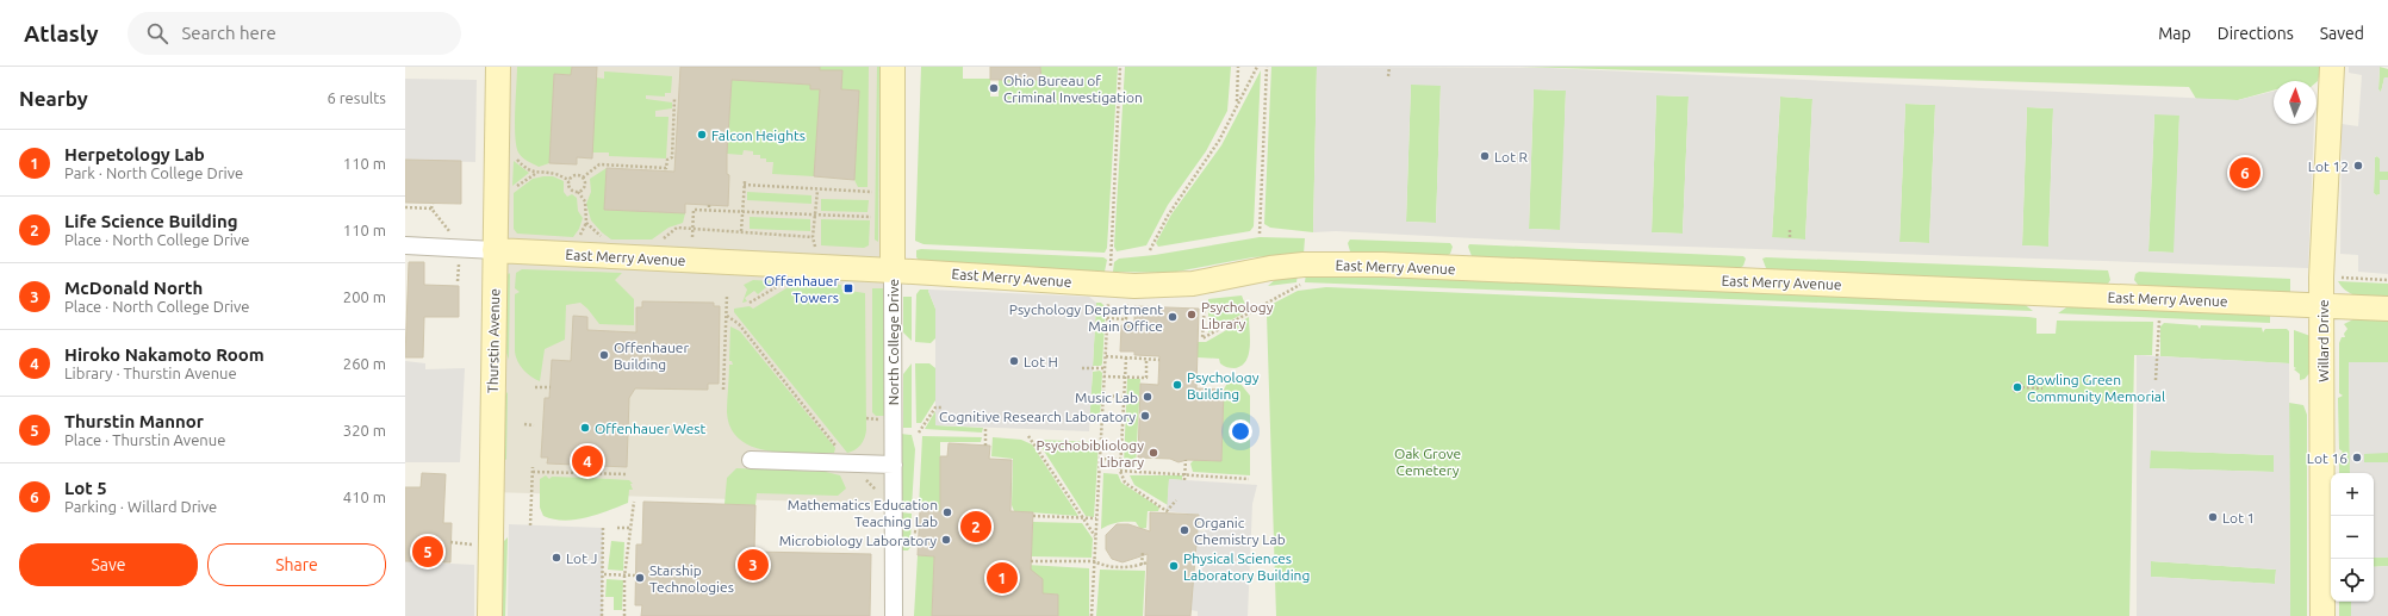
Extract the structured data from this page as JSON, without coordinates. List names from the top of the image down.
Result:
{
  "streets": {
    "street": [
      "East Merry Avenue",
      "Thurstin Avenue",
      "Willard Drive",
      "North College Drive"
    ]
  },
  "crossings": [
    ["East Merry Avenue", "Thurstin Avenue"],
    ["East Merry Avenue", "Willard Drive"],
    ["East Merry Avenue", "North College Drive"]
  ],
  "parks": ["Oak Grove Cemetery"],
  "places": {
    "other": [
      "Ohio Bureau of Criminal Investigation",
      "Falcon Heights",
      "Lot R",
      "Lot 12",
      "Psychology Library",
      "Psychology Department Main Office",
      "Offenhauer Building",
      "Lot H",
      "Psychology Building",
      "Bowling Green Community Memorial",
      "Music Lab",
      "Cognitive Research Laboratory",
      "Offenhauer West",
      "Psychobibliology Library",
      "Lot 16",
      "Mathematics Education Teaching Lab",
      "Lot 1",
      "Organic Chemistry Lab",
      "Microbiology Laboratory",
      "Lot J",
      "Physical Sciences Laboratory Building",
      "Starship Technologies"
    ],
    "transit": ["Offenhauer Towers"]
  },
  "north": "top",
  "page": {
    "header": "Atlasly",
    "search": "Search here",
    "nav": ["Map", "Directions", "Saved"],
    "heading": ["Nearby", "6 results"],
    "list": [
      {
        "mark": "1",
        "name": "Herpetology Lab",
        "note": "Park · North College Drive",
        "value": "110 m"
      },
      {
        "mark": "2",
        "name": "Life Science Building",
        "note": "Place · North College Drive",
        "value": "110 m"
      },
      {
        "mark": "3",
        "name": "McDonald North",
        "note": "Place · North College Drive",
        "value": "200 m"
      },
      {
        "mark": "4",
        "name": "Hiroko Nakamoto Room",
        "note": "Library · Thurstin Avenue",
        "value": "260 m"
      },
      {
        "mark": "5",
        "name": "Thurstin Mannor",
        "note": "Place · Thurstin Avenue",
        "value": "320 m"
      },
      {
        "mark": "6",
        "name": "Lot 5",
        "note": "Parking · Willard Drive",
        "value": "410 m"
      }
    ],
    "pins": [
      "6",
      "4",
      "2",
      "5",
      "3",
      "1"
    ],
    "map_buttons": ["+", "−"],
    "buttons": ["Save", "Share"]
  }
}
